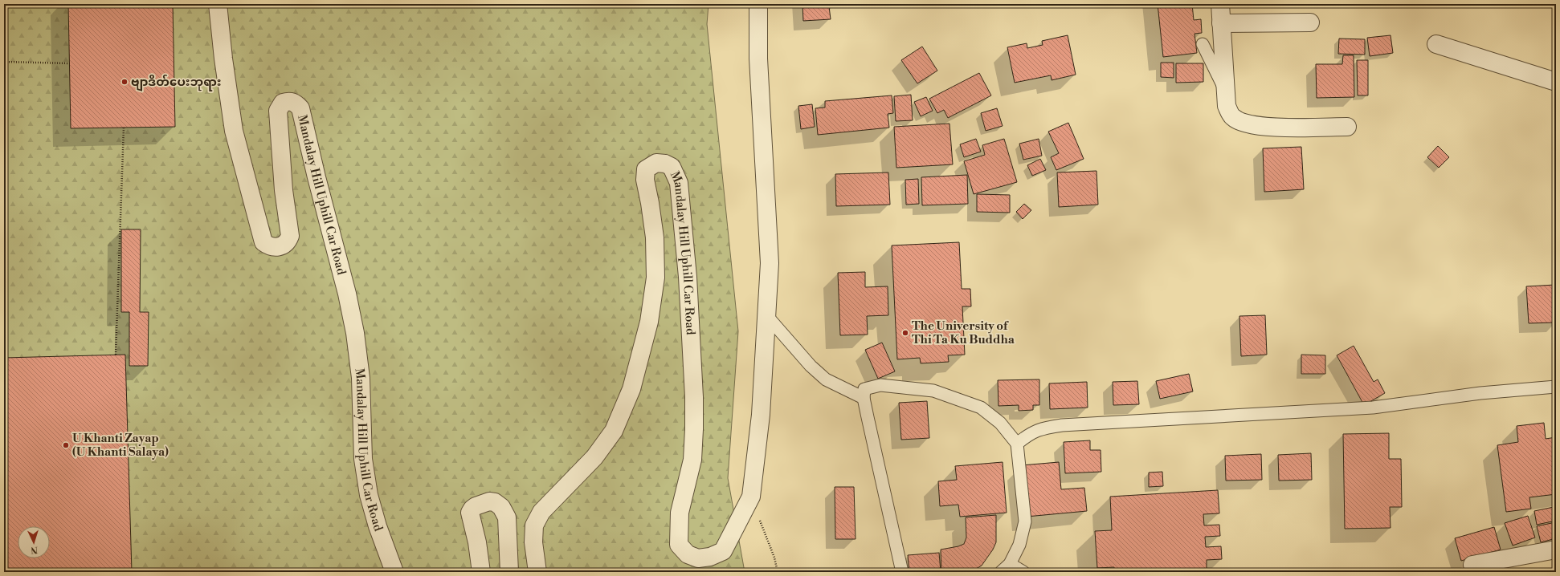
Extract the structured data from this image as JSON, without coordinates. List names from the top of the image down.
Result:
{
  "streets": {
    "street": ["Mandalay Hill Uphill Car Road"]
  },
  "places": ["ဗျာဒိတ်ပေးဘုရား", "The University of Thi Ta Ku Buddha", "U Khanti Zayap (U Khanti Salaya)"],
  "north": "bottom"
}
